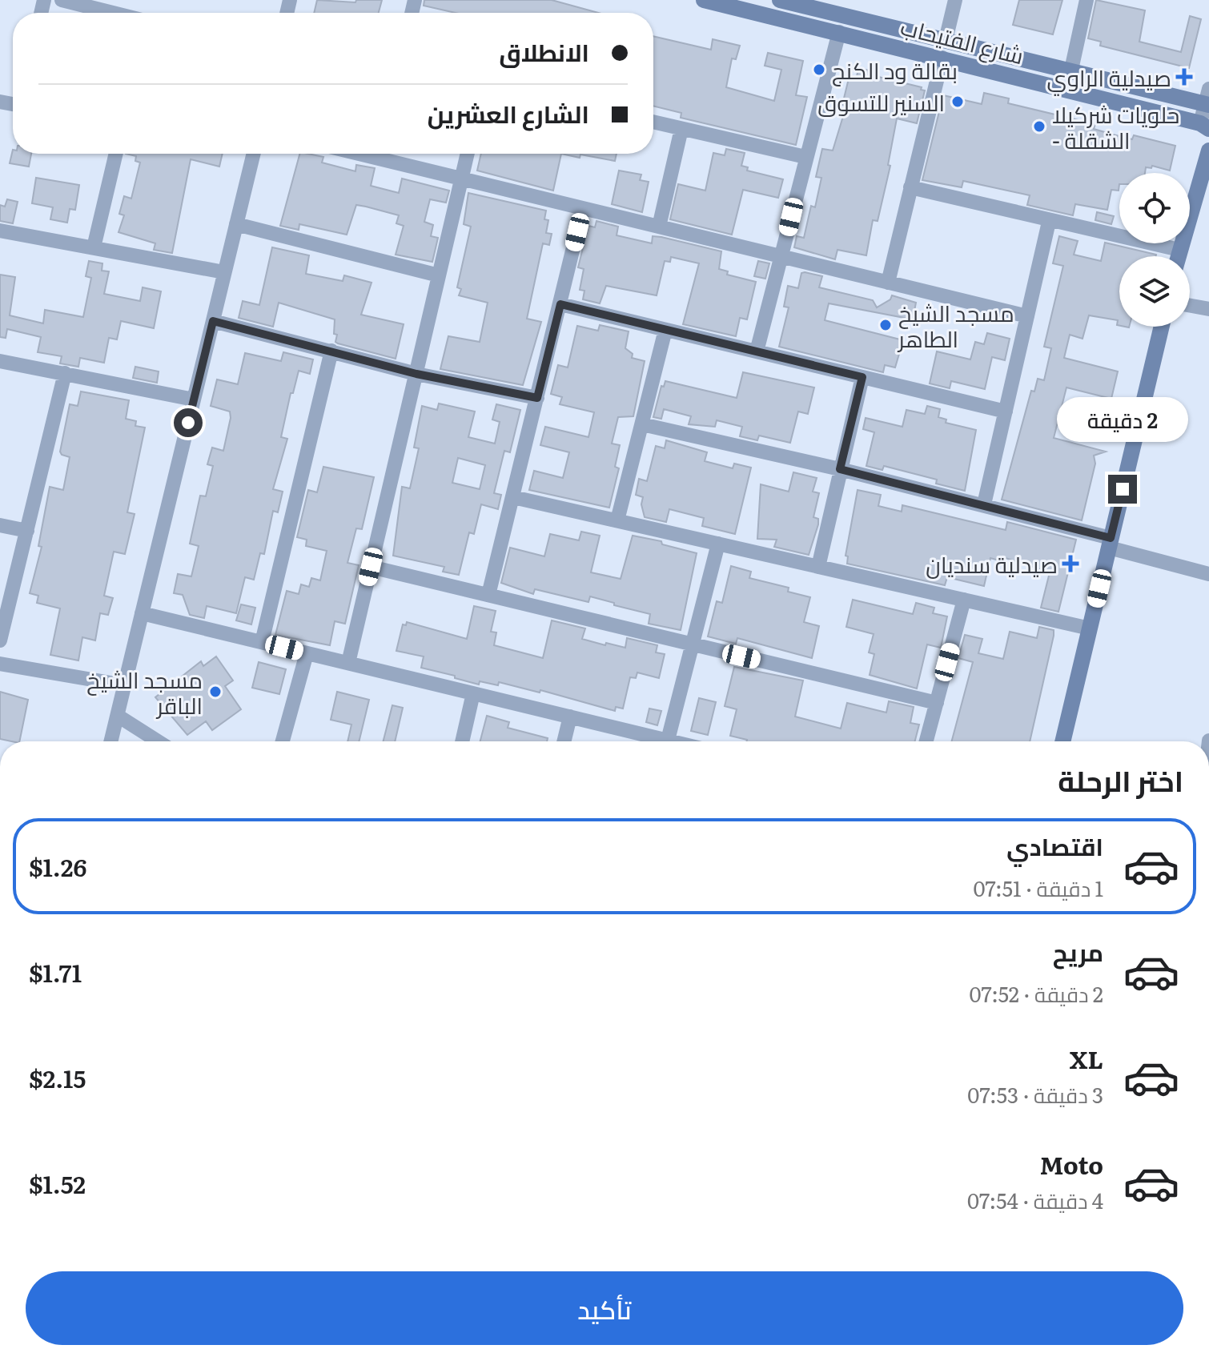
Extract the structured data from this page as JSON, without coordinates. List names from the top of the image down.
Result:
{
  "streets": {
    "main road": ["شارع الفتيحاب"]
  },
  "places": {
    "other": [
      "بقالة ود الكنج",
      "السنير للتسوق",
      "حلويات شركيلا - الشقلة",
      "مسجد الشيخ الطاهر",
      "مسجد الشيخ الباقر"
    ],
    "health": ["صيدلية الراوي", "صيدلية سنديان"]
  },
  "page": {
    "banner": ["الانطلاق", "الشارع العشرين"],
    "bubble": "2 دقيقة",
    "heading": "اختر الرحلة",
    "list": [
      {
        "name": "اقتصادي",
        "note": "1 دقيقة · 07:51",
        "value": "$1.26"
      },
      {
        "name": "مريح",
        "note": "2 دقيقة · 07:52",
        "value": "$1.71"
      },
      {
        "name": "XL",
        "note": "3 دقيقة · 07:53",
        "value": "$2.15"
      },
      {
        "name": "Moto",
        "note": "4 دقيقة · 07:54",
        "value": "$1.52"
      }
    ],
    "buttons": "تأكيد"
  }
}
